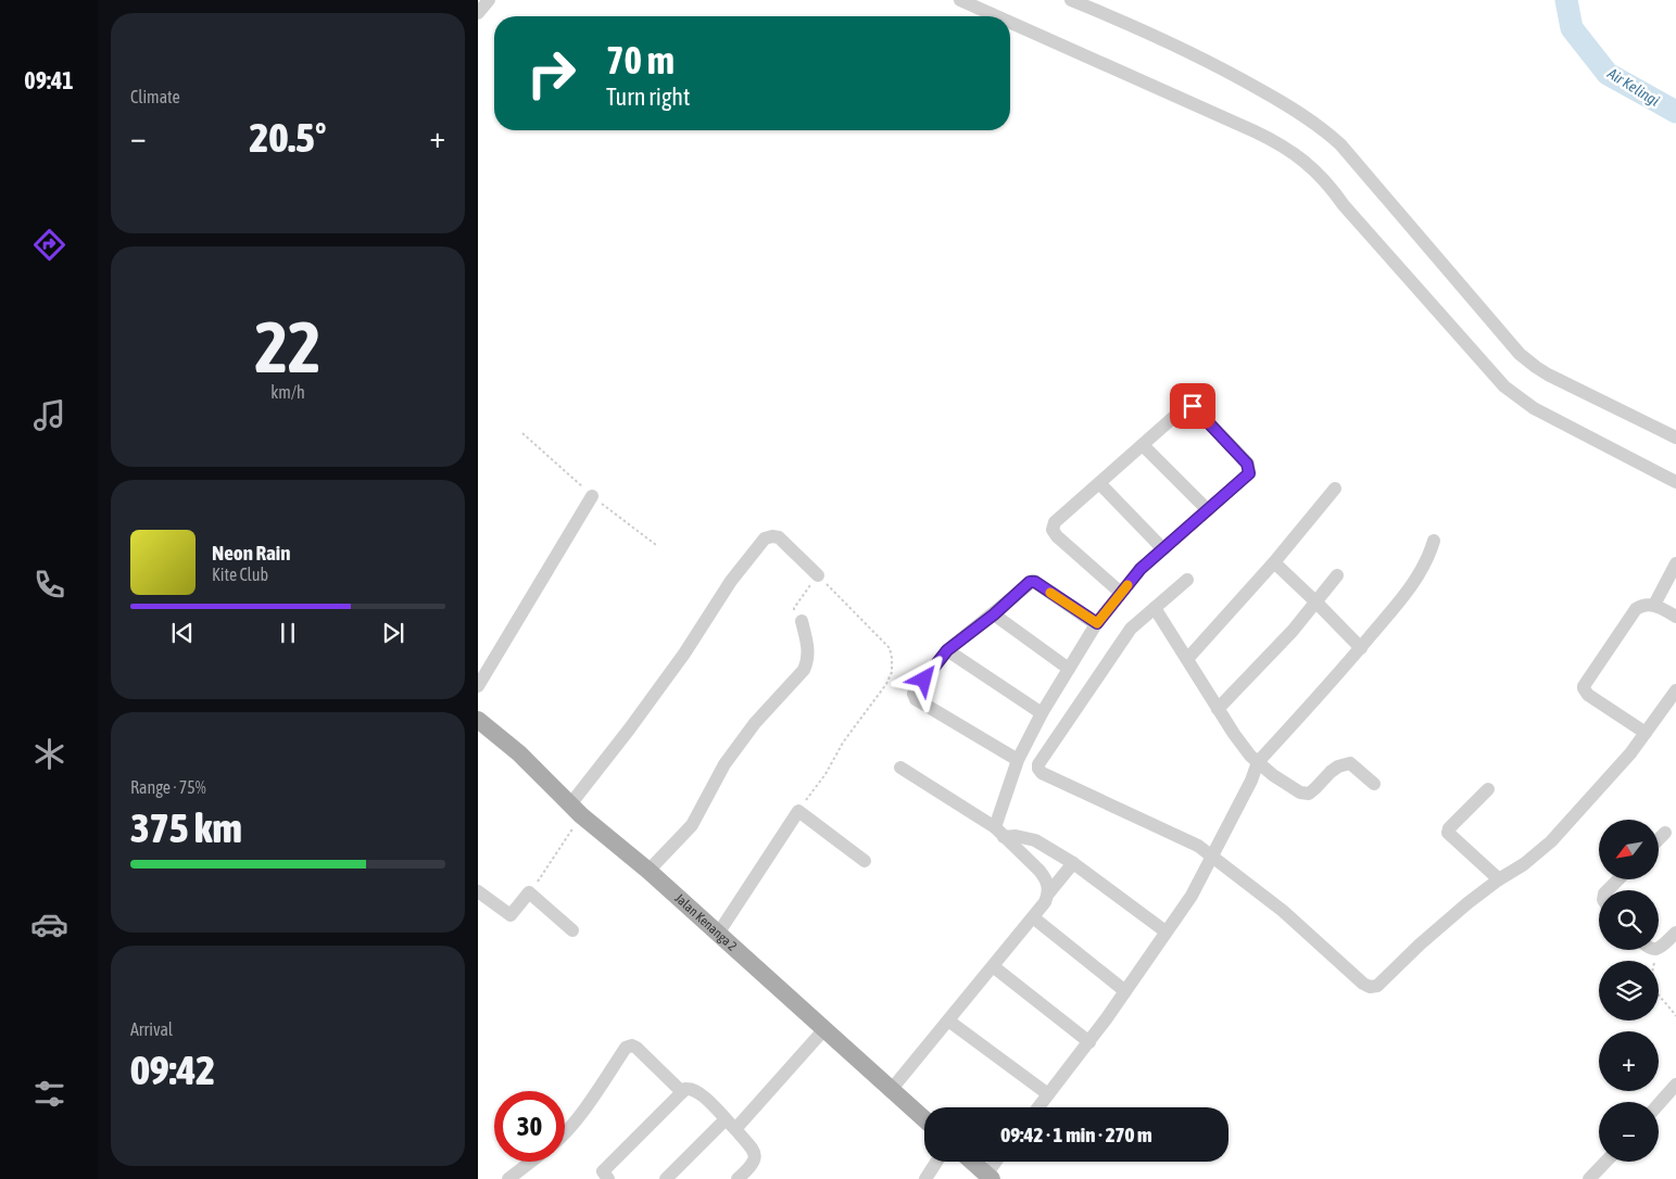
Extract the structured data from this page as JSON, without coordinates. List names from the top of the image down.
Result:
{
  "streets": {
    "main road": ["Jalan Kenanga 2"]
  },
  "water": ["Air Kelingi"],
  "north": "bottom left",
  "page": {
    "tabs": "09:41",
    "tile": [
      "Climate",
      ["22", "km/h"],
      ["Range · 75%", "375 km"],
      ["Arrival", "09:42"]
    ],
    "turn": ["70 m", "Turn right"],
    "heat": ["−", "20.5°", "+"],
    "song": ["Neon Rain", "Kite Club"],
    "map_buttons": ["+", "−"],
    "limit": "30",
    "trip": "09:42 · 1 min · 270 m"
  }
}
